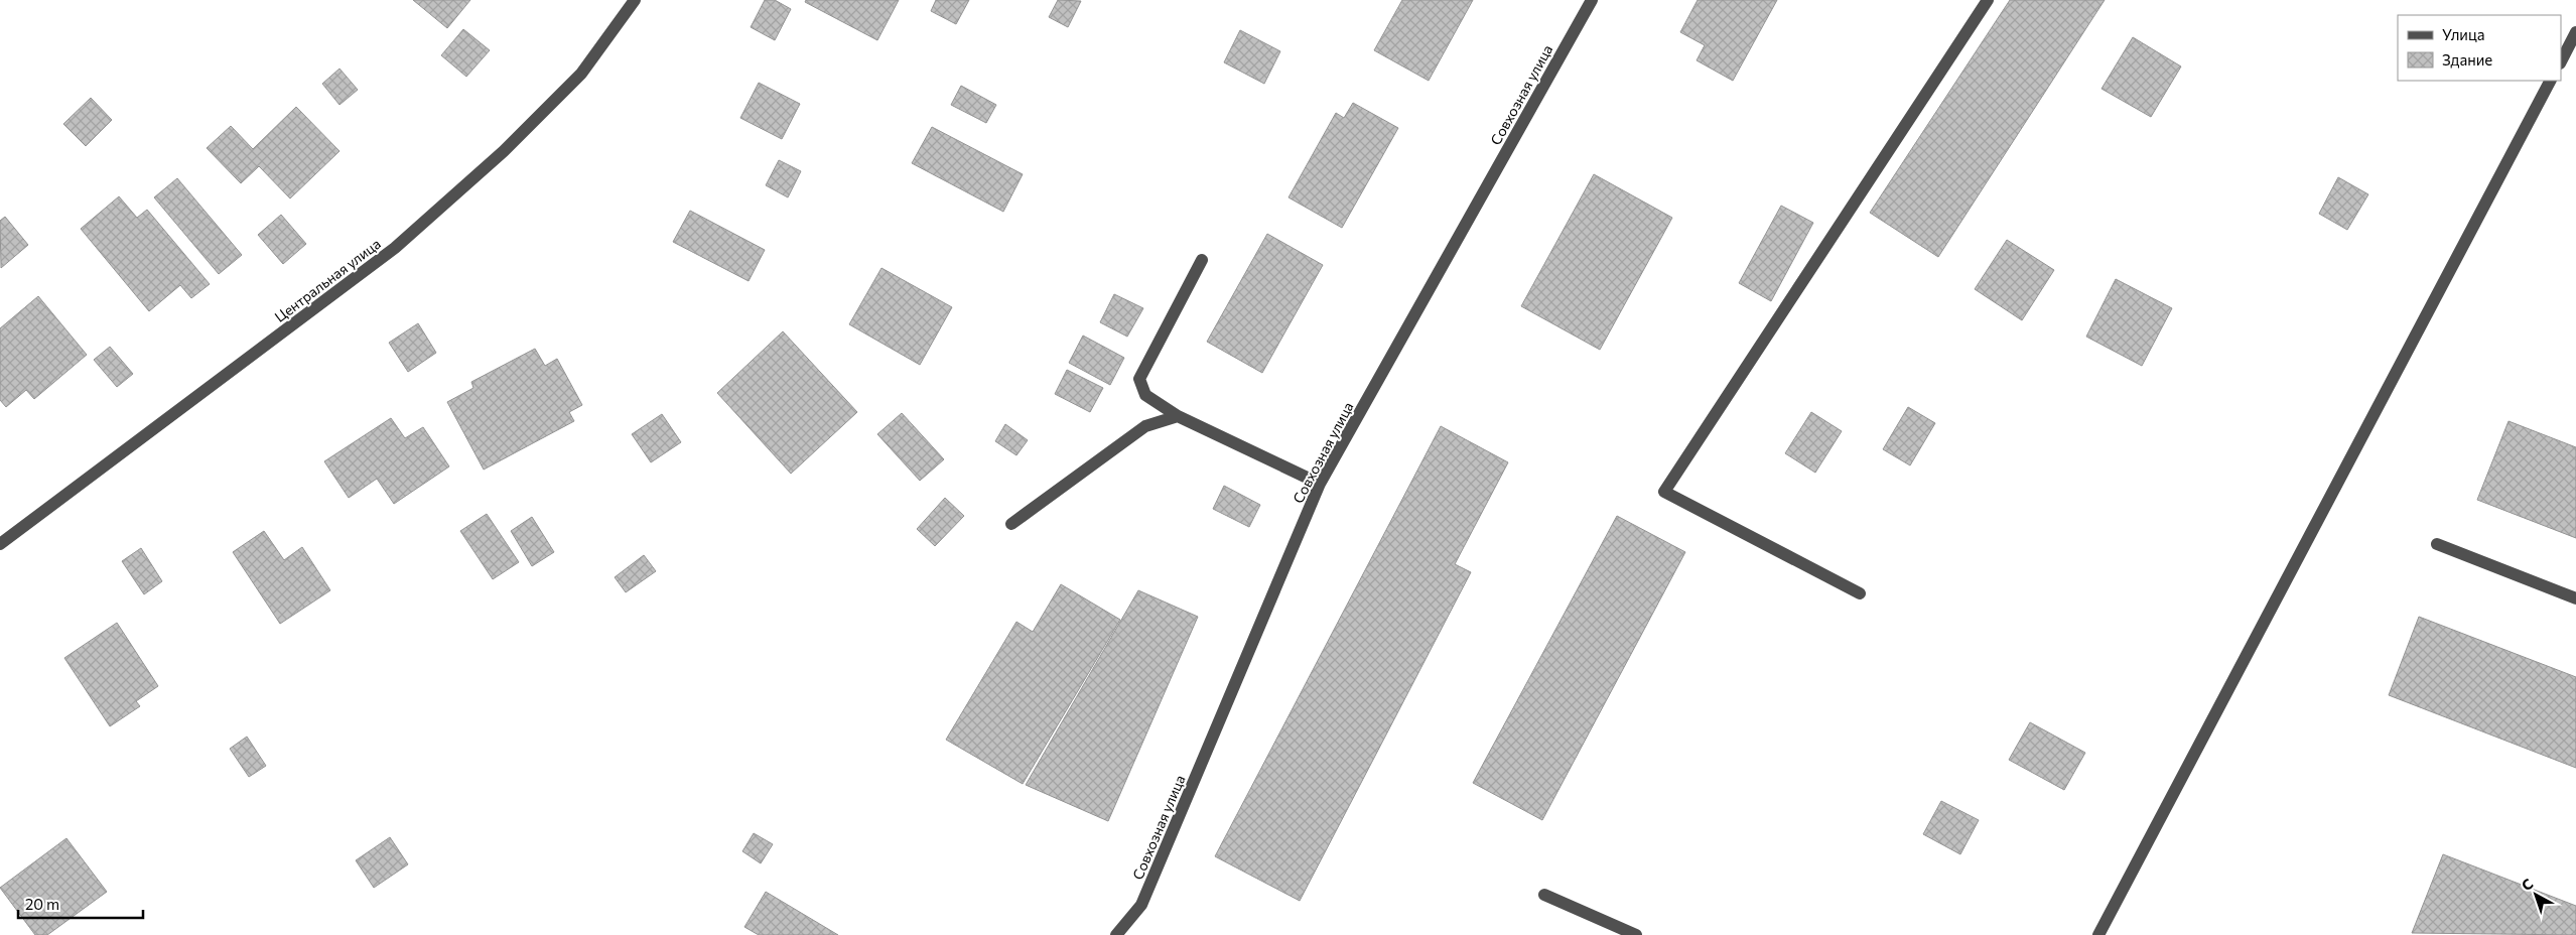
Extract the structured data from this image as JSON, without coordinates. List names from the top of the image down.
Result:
{
  "streets": {
    "street": ["Совхозная улица", "Центральная улица"]
  },
  "legend": ["Улица", "Здание"],
  "scale_bar": "20 m",
  "north": "top left"
}
